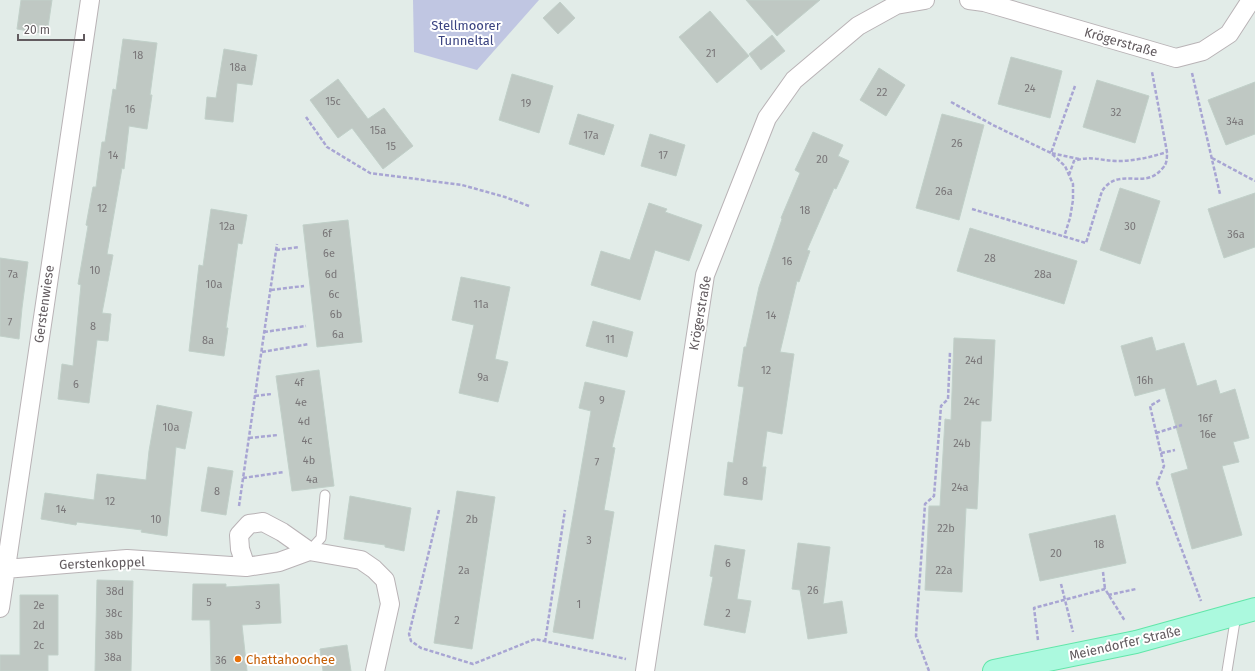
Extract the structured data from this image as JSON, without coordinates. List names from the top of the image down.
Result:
{
  "streets": {
    "main road": ["Meiendorfer Straße"],
    "street": ["Krögerstraße", "Gerstenwiese", "Gerstenkoppel"]
  },
  "crossings": [
    ["Gerstenwiese", "Gerstenkoppel"]
  ],
  "parks": ["Stellmoorer Tunneltal"],
  "places": ["Chattahoochee"],
  "house_numbers": [
    "21",
    "18",
    "18a",
    "24",
    "22",
    "15c",
    "19",
    "16",
    "32",
    "34a",
    "15a",
    "17a",
    "26",
    "15",
    "14",
    "17",
    "20",
    "26a",
    "12",
    "18",
    "12a",
    "30",
    "6f",
    "36a",
    "6e",
    "28",
    "16",
    "10",
    "7a",
    "6d",
    "28a",
    "10a",
    "6c",
    "11a",
    "6b",
    "14",
    "7",
    "8",
    "6a",
    "11",
    "8a",
    "24d",
    "12",
    "9a",
    "16h",
    "4f",
    "6",
    "9",
    "24c",
    "4e",
    "16f",
    "4d",
    "10a",
    "16e",
    "4c",
    "24b",
    "4b",
    "7",
    "4a",
    "8",
    "24a",
    "8",
    "12",
    "14",
    "10",
    "2b",
    "22b",
    "3",
    "18",
    "20",
    "6",
    "2a",
    "22a",
    "26",
    "38d",
    "5",
    "1",
    "2e",
    "3",
    "38c",
    "2",
    "2",
    "2d",
    "38b",
    "2c",
    "38a",
    "36"
  ],
  "scale_bar": "20 m"
}
